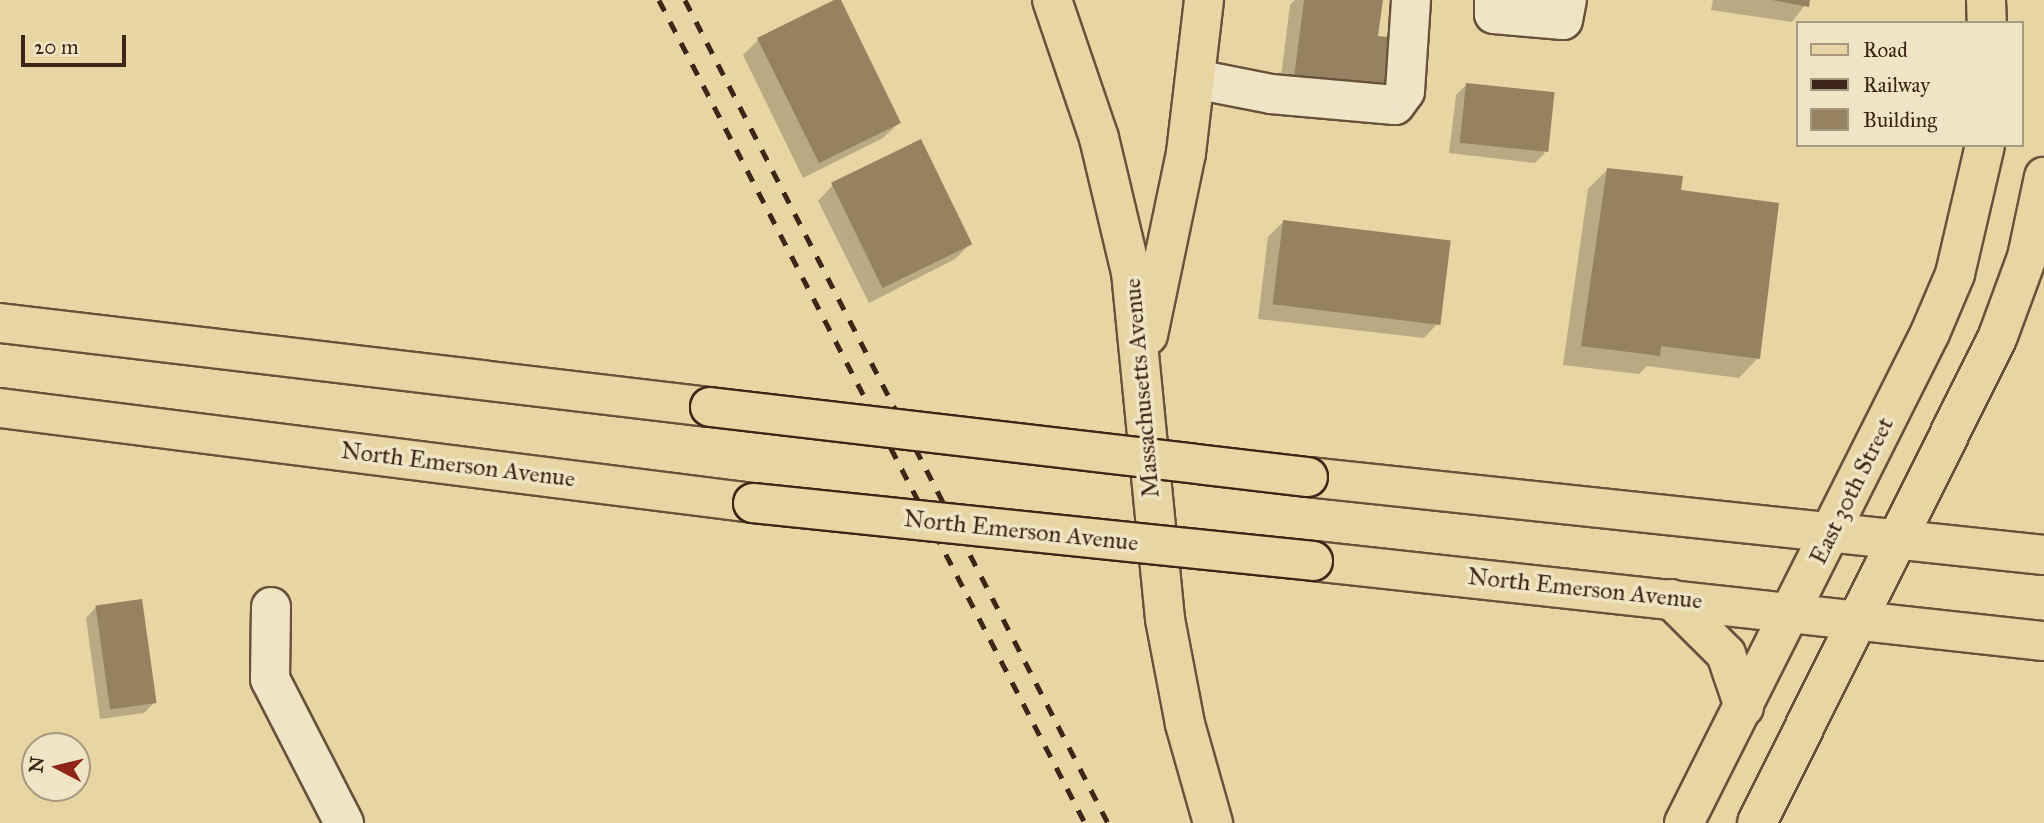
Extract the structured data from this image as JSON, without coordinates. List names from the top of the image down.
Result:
{
  "streets": {
    "main road": ["Massachusetts Avenue", "North Emerson Avenue", "East 30th Street"]
  },
  "crossings": [
    ["North Emerson Avenue", "East 30th Street"]
  ],
  "legend": ["Road", "Railway", "Building"],
  "scale_bar": "20 m",
  "north": "left"
}
